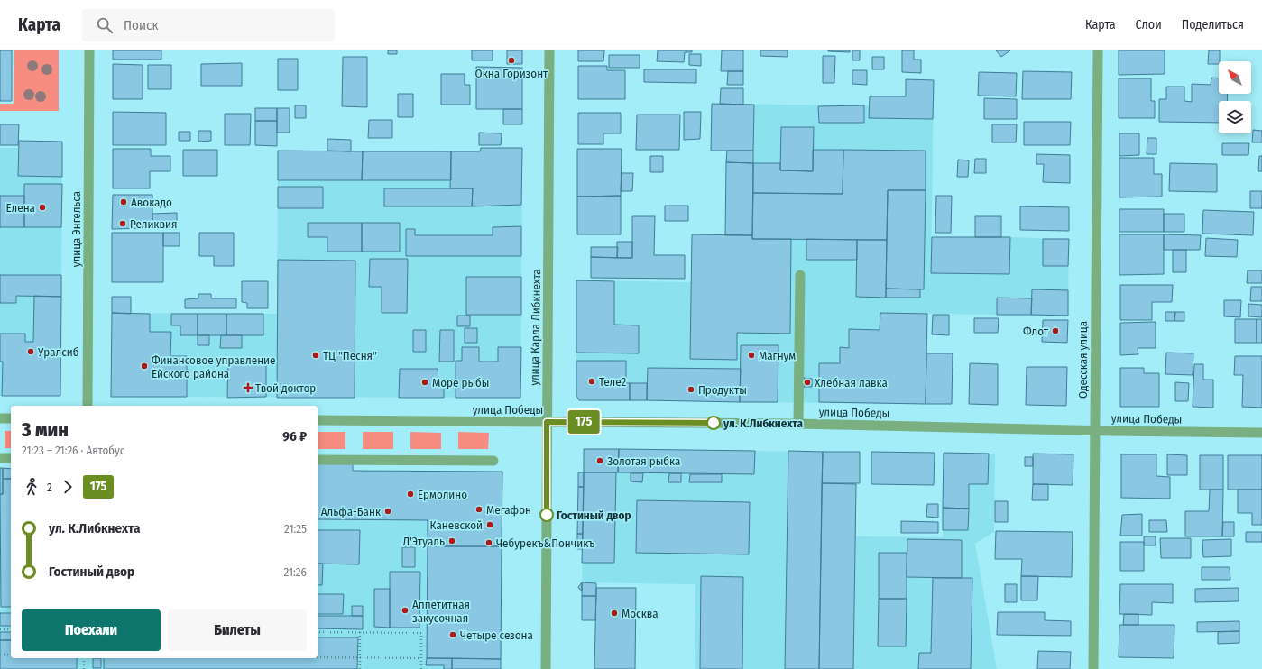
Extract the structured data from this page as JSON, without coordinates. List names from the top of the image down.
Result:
{
  "streets": {
    "street": [
      "улица Энгельса",
      "улица Карла Либкнехта",
      "Одесская улица",
      "улица Победы"
    ]
  },
  "crossings": [
    ["улица Карла Либкнехта", "улица Победы"],
    ["Одесская улица", "улица Победы"]
  ],
  "places": {
    "other": [
      "Окна Горизонт",
      "Авокадо",
      "Елена",
      "Реликвия",
      "Флот",
      "Уралсиб",
      "ТЦ \"Песня\"",
      "Магнум",
      "Финансовое управление Ейского района",
      "Теле2",
      "Море рыбы",
      "Хлебная лавка",
      "Продукты",
      "ул. К.Либкнехта",
      "Золотая рыбка",
      "Ермолино",
      "Мегафон",
      "Альфа-Банк",
      "Гостиный двор",
      "Каневской",
      "Л'Этуаль",
      "Чебурекъ&Пончикъ",
      "Аппетитная закусочная",
      "Москва",
      "Четыре сезона"
    ],
    "health": ["Твой доктор"]
  },
  "lines": ["bus line 175"],
  "north": "top left",
  "page": {
    "header": "Карта",
    "search": "Поиск",
    "nav": ["Карта", "Слои", "Поделиться"],
    "on_map": "175",
    "heading": ["3 мин", "21:23 – 21:26 · Автобус", "96 ₽"],
    "legs": ["2", "175"],
    "list": [
      {
        "name": "ул. К.Либкнехта",
        "value": "21:25"
      },
      {
        "name": "Гостиный двор",
        "value": "21:26"
      }
    ],
    "buttons": ["Поехали", "Билеты"]
  }
}
